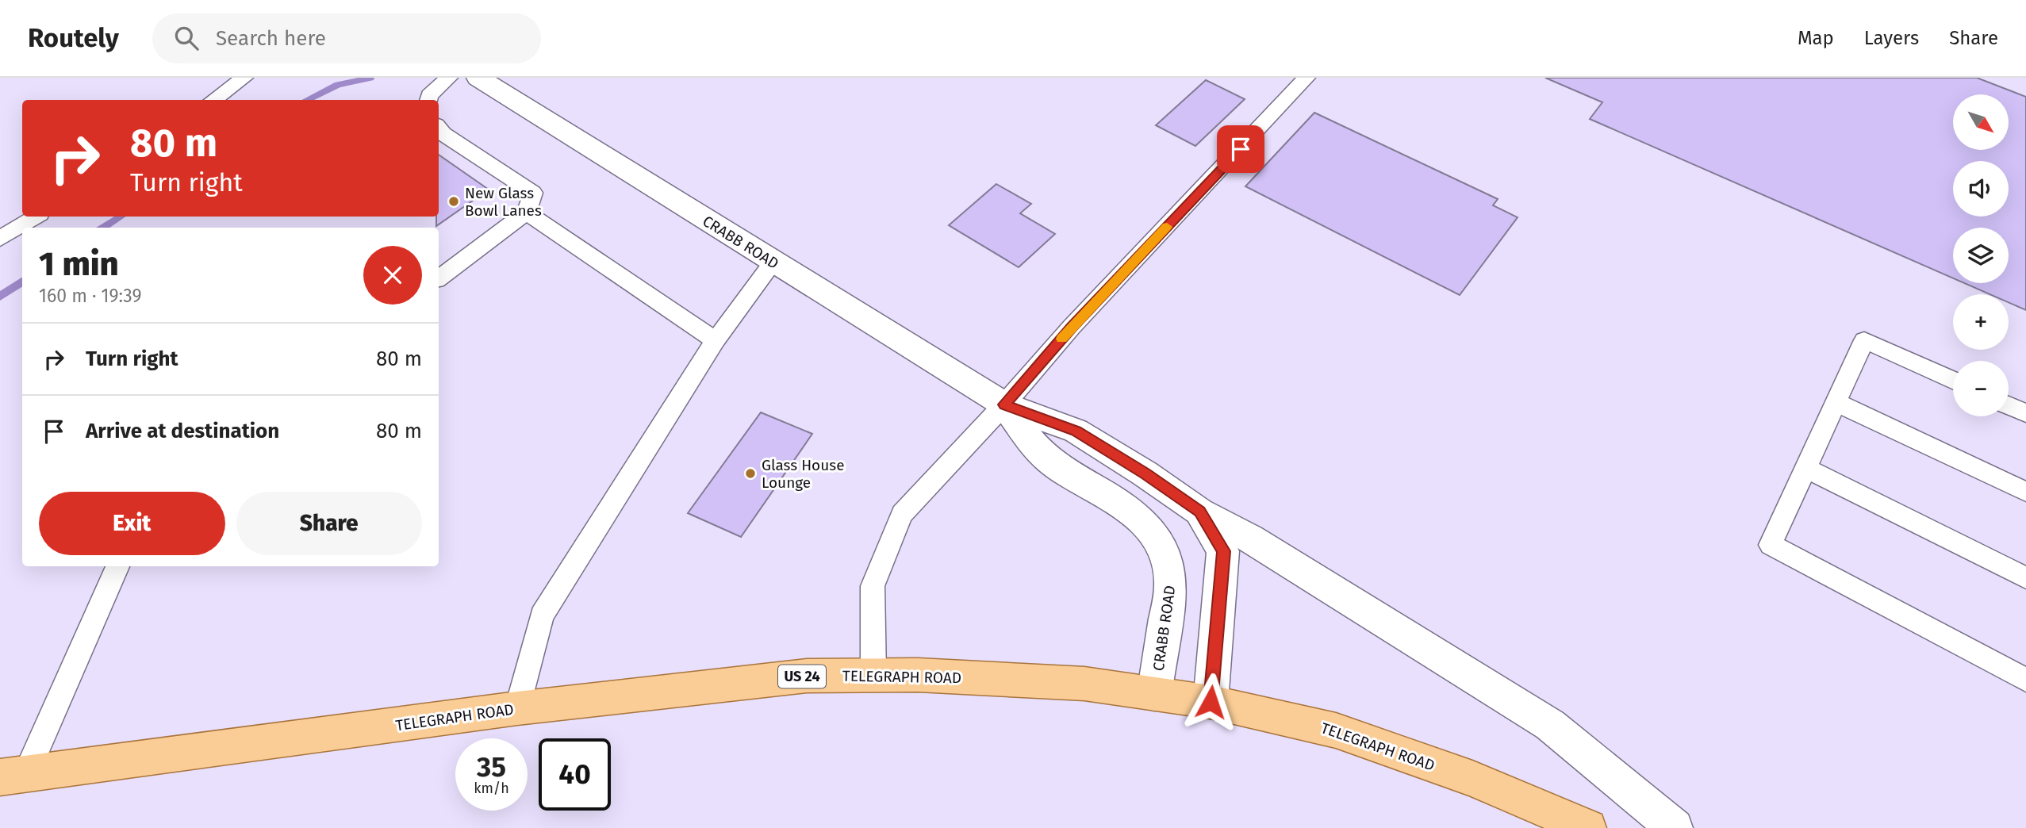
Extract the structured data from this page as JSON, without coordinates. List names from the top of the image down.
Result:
{
  "streets": {
    "main road": ["US 24", "TELEGRAPH ROAD"],
    "street": ["CRABB ROAD"]
  },
  "crossings": [
    ["CRABB ROAD", "TELEGRAPH ROAD"]
  ],
  "places": ["New Glass Bowl Lanes", "Glass House Lounge"],
  "north": "bottom right",
  "page": {
    "header": "Routely",
    "search": "Search here",
    "nav": ["Map", "Layers", "Share"],
    "map_buttons": ["+", "−"],
    "turn": ["80 m", "Turn right"],
    "heading": ["1 min", "160 m · 19:39"],
    "list": [
      {
        "name": "Turn right",
        "value": "80 m"
      },
      {
        "name": "Arrive at destination",
        "value": "80 m"
      }
    ],
    "buttons": ["Exit", "Share"],
    "speed": "35 km/h",
    "limit": "40"
  }
}
